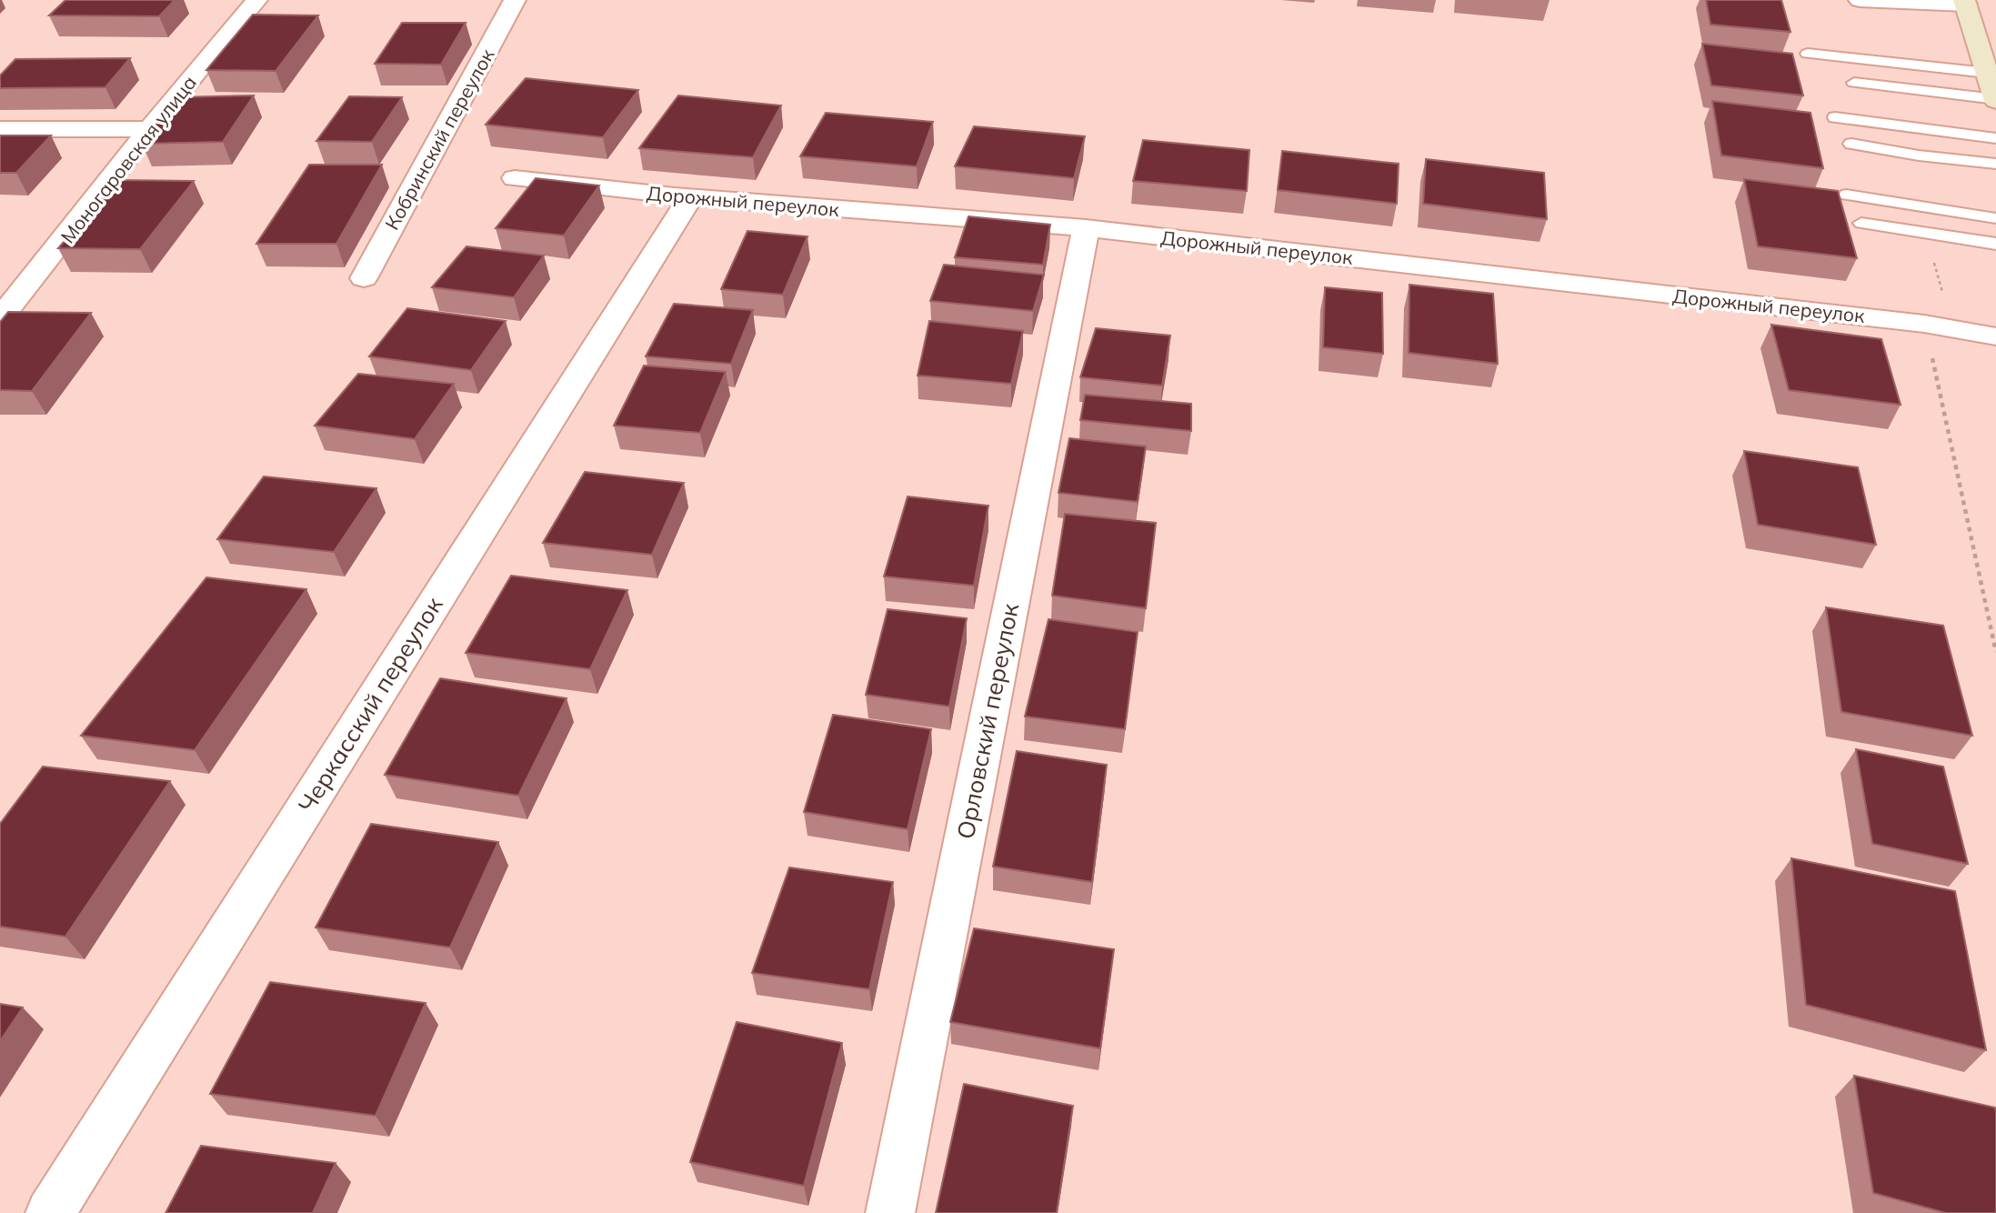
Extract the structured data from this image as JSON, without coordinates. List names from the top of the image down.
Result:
{
  "streets": {
    "street": [
      "Кобринский переулок",
      "Моногаровская улица",
      "Дорожный переулок",
      "Черкасский переулок",
      "Орловский переулок"
    ]
  },
  "crossings": [
    ["Дорожный переулок", "Черкасский переулок"],
    ["Дорожный переулок", "Орловский переулок"]
  ]
}
